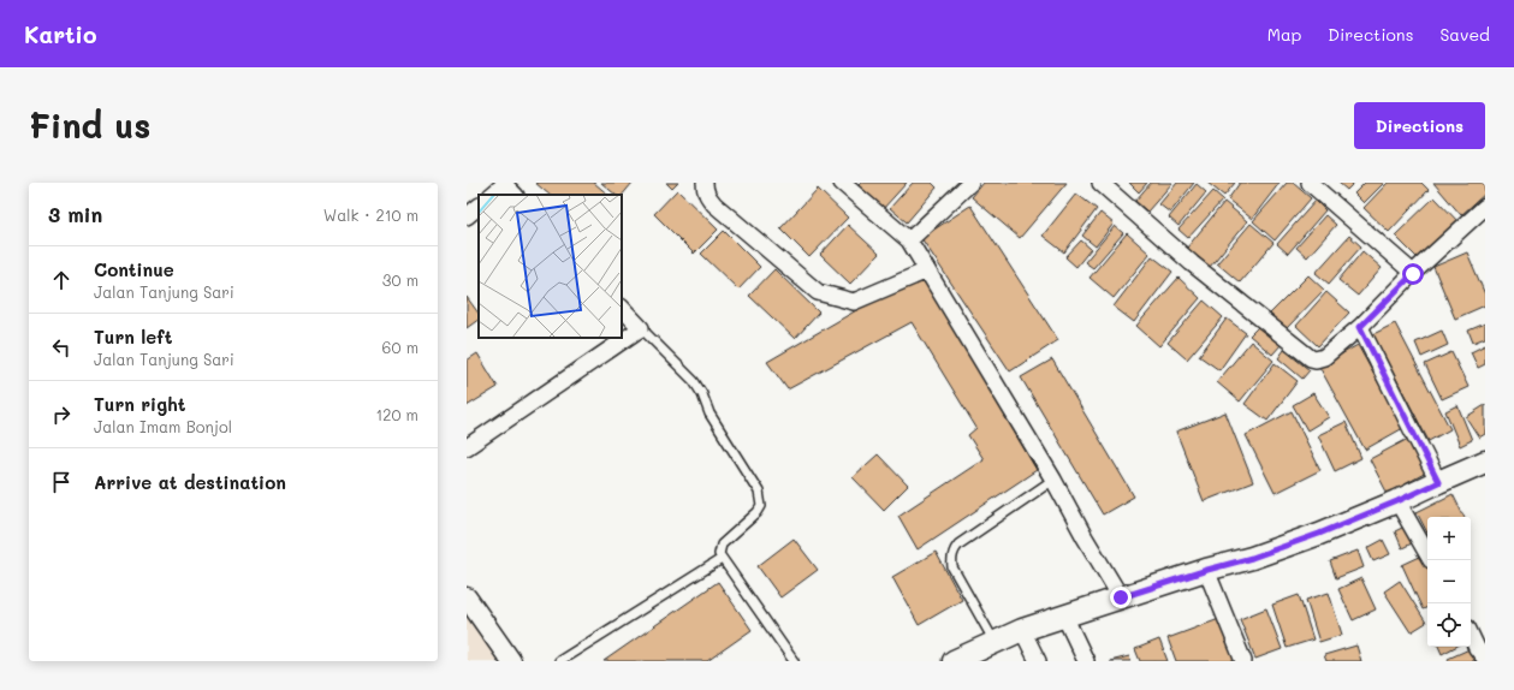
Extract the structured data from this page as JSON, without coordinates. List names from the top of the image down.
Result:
{
  "page": {
    "header": "Kartio",
    "nav": ["Map", "Directions", "Saved"],
    "buttons": "Directions",
    "title": "Find us",
    "heading": ["3 min", "Walk · 210 m"],
    "list": [
      ["Continue", "Jalan Tanjung Sari", "30 m"],
      ["Turn left", "Jalan Tanjung Sari", "60 m"],
      ["Turn right", "Jalan Imam Bonjol", "120 m"],
      "Arrive at destination"
    ],
    "map_buttons": ["+", "−"]
  }
}
